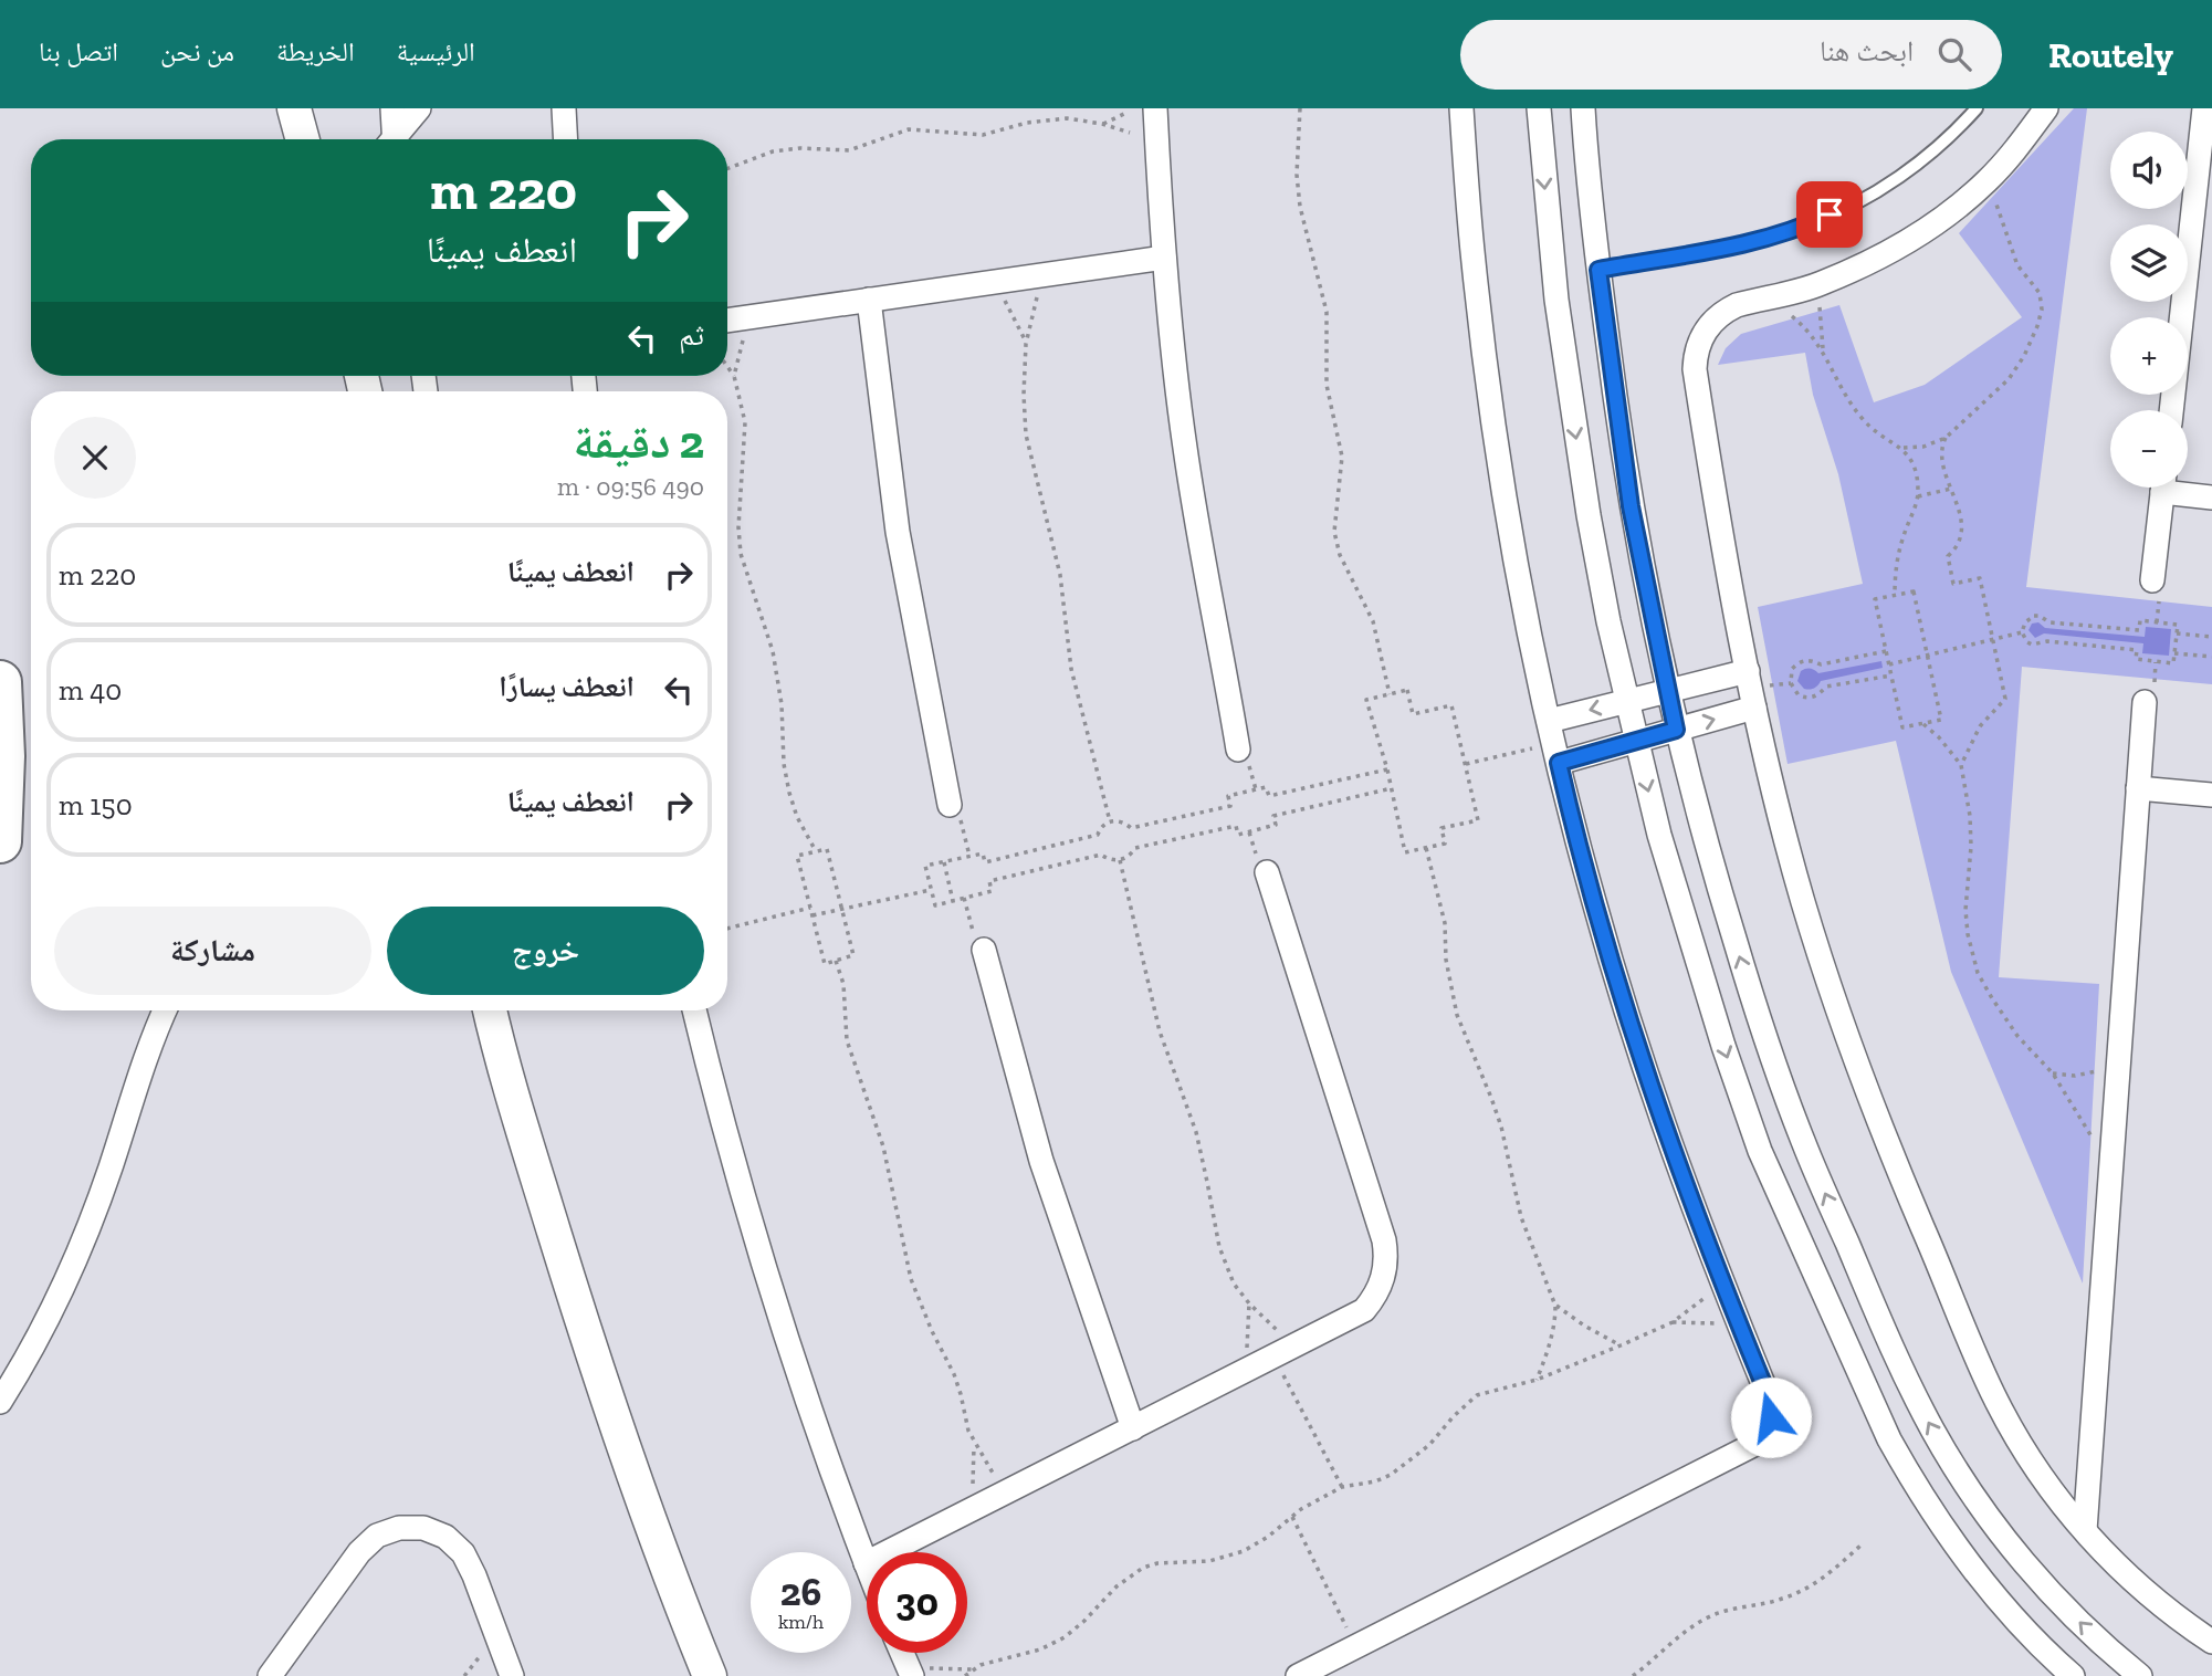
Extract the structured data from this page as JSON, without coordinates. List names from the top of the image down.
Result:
{
  "page": {
    "header": "Routely",
    "search": "ابحث هنا",
    "nav": [
      "الرئيسية",
      "الخريطة",
      "من نحن",
      "اتصل بنا"
    ],
    "map_buttons": ["+", "−"],
    "turn": ["220 m", "انعطف يمينًا"],
    "then": "ثم",
    "heading": ["2 دقيقة", "490 m · 09:56"],
    "list": [
      {
        "name": "انعطف يمينًا",
        "value": "220 m"
      },
      {
        "name": "انعطف يسارًا",
        "value": "40 m"
      },
      {
        "name": "انعطف يمينًا",
        "value": "150 m"
      }
    ],
    "buttons": ["خروج", "مشاركة"],
    "speed": "26 km/h",
    "limit": "30"
  }
}
